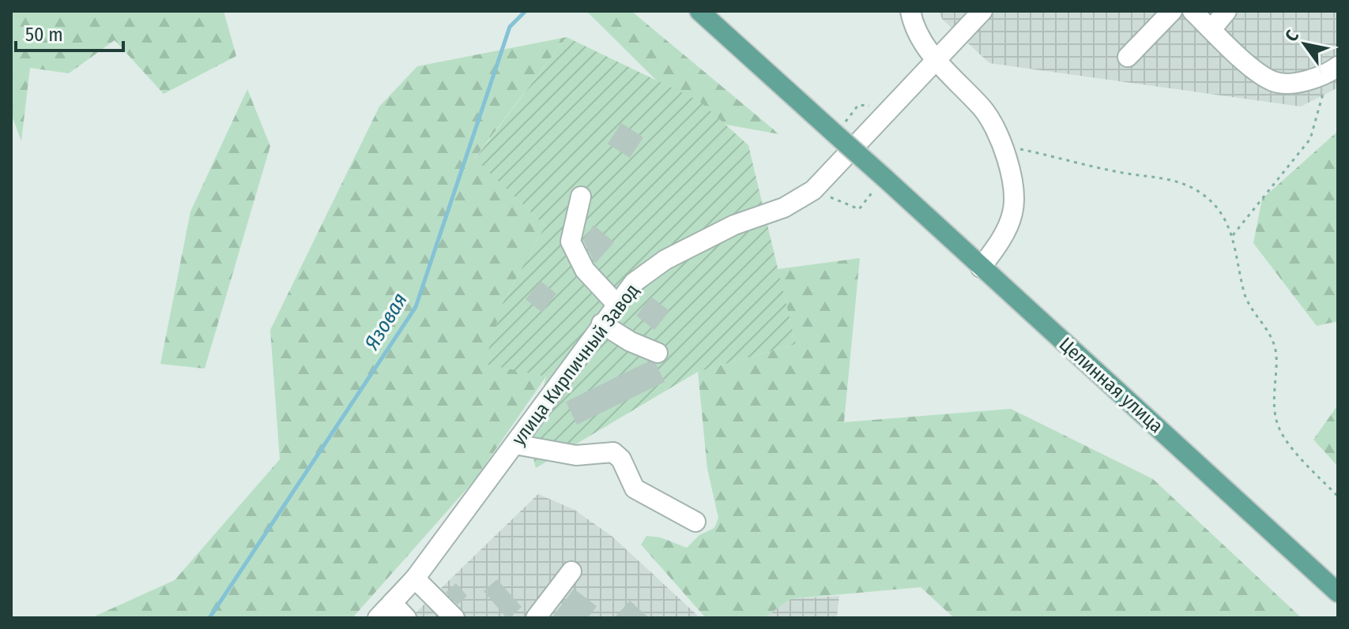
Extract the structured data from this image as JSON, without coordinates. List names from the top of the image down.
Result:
{
  "streets": {
    "main road": ["Целинная улица"],
    "street": ["улица Кирпичный Завод"]
  },
  "water": ["Язовая"],
  "scale_bar": "50 m",
  "north": "top left"
}
